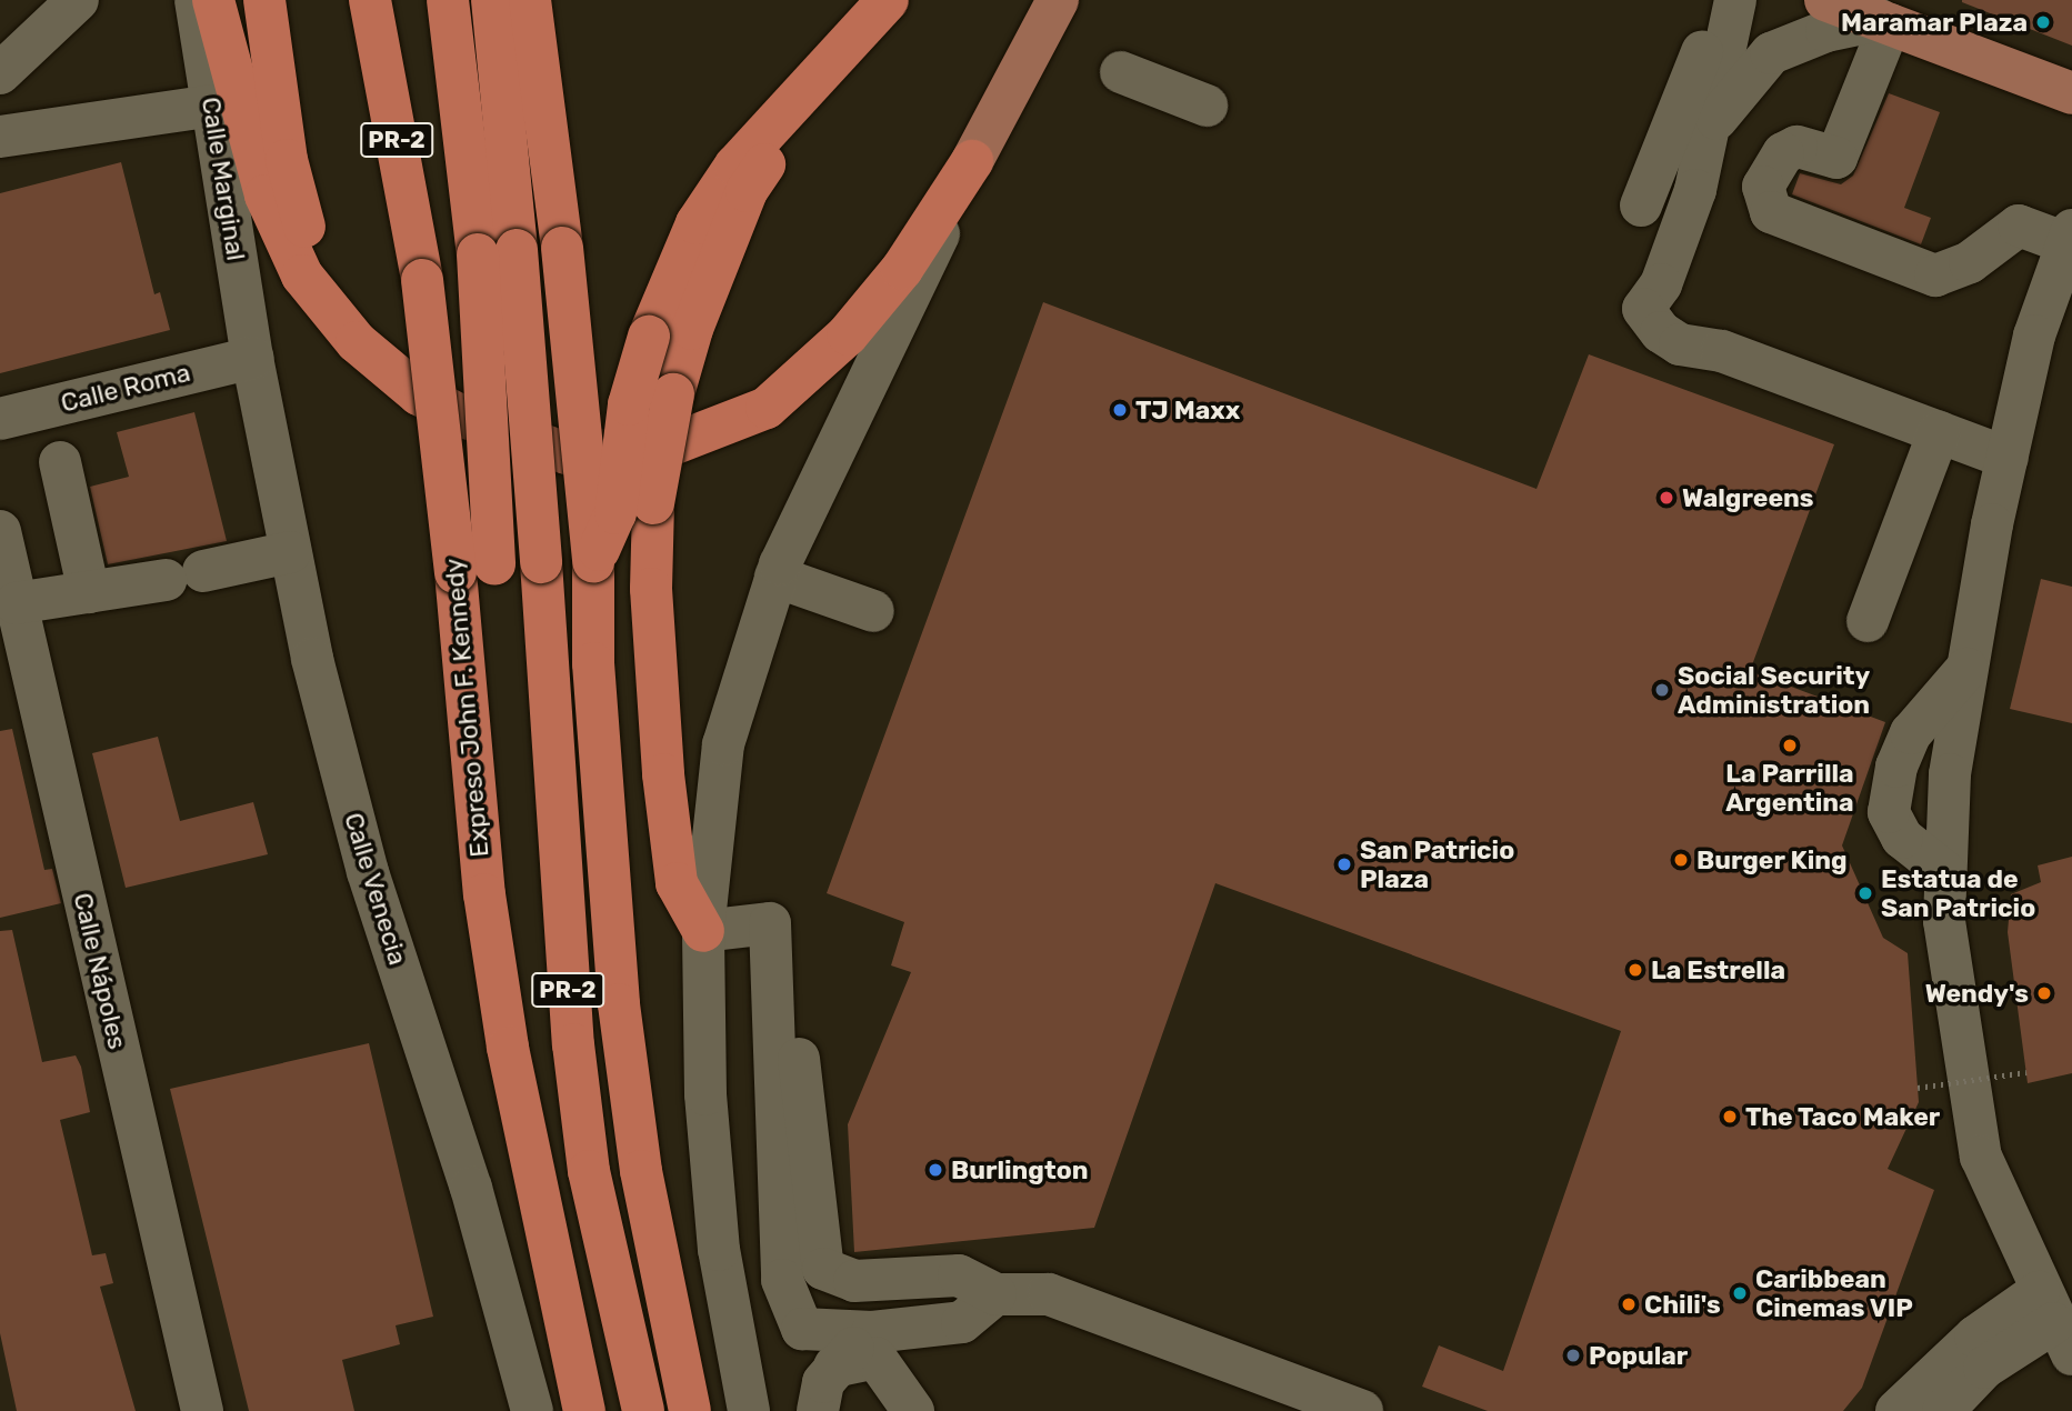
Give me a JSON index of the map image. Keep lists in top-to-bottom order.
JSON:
{
  "streets": {
    "highway": ["PR-2", "Expreso John F. Kennedy"],
    "street": [
      "Calle Marginal",
      "Calle Roma",
      "Calle Venecia",
      "Calle Nápoles"
    ]
  },
  "crossings": [
    ["Calle Marginal", "Calle Roma"],
    ["Calle Marginal", "Calle Venecia"],
    ["Calle Roma", "Calle Venecia"]
  ],
  "places": [
    "Maramar Plaza",
    "TJ Maxx",
    "Walgreens",
    "Social Security Administration",
    "La Parrilla Argentina",
    "Burger King",
    "San Patricio Plaza",
    "Estatua de San Patricio",
    "La Estrella",
    "Wendy's",
    "The Taco Maker",
    "Burlington",
    "Caribbean Cinemas VIP",
    "Chili's",
    "Popular"
  ]
}
